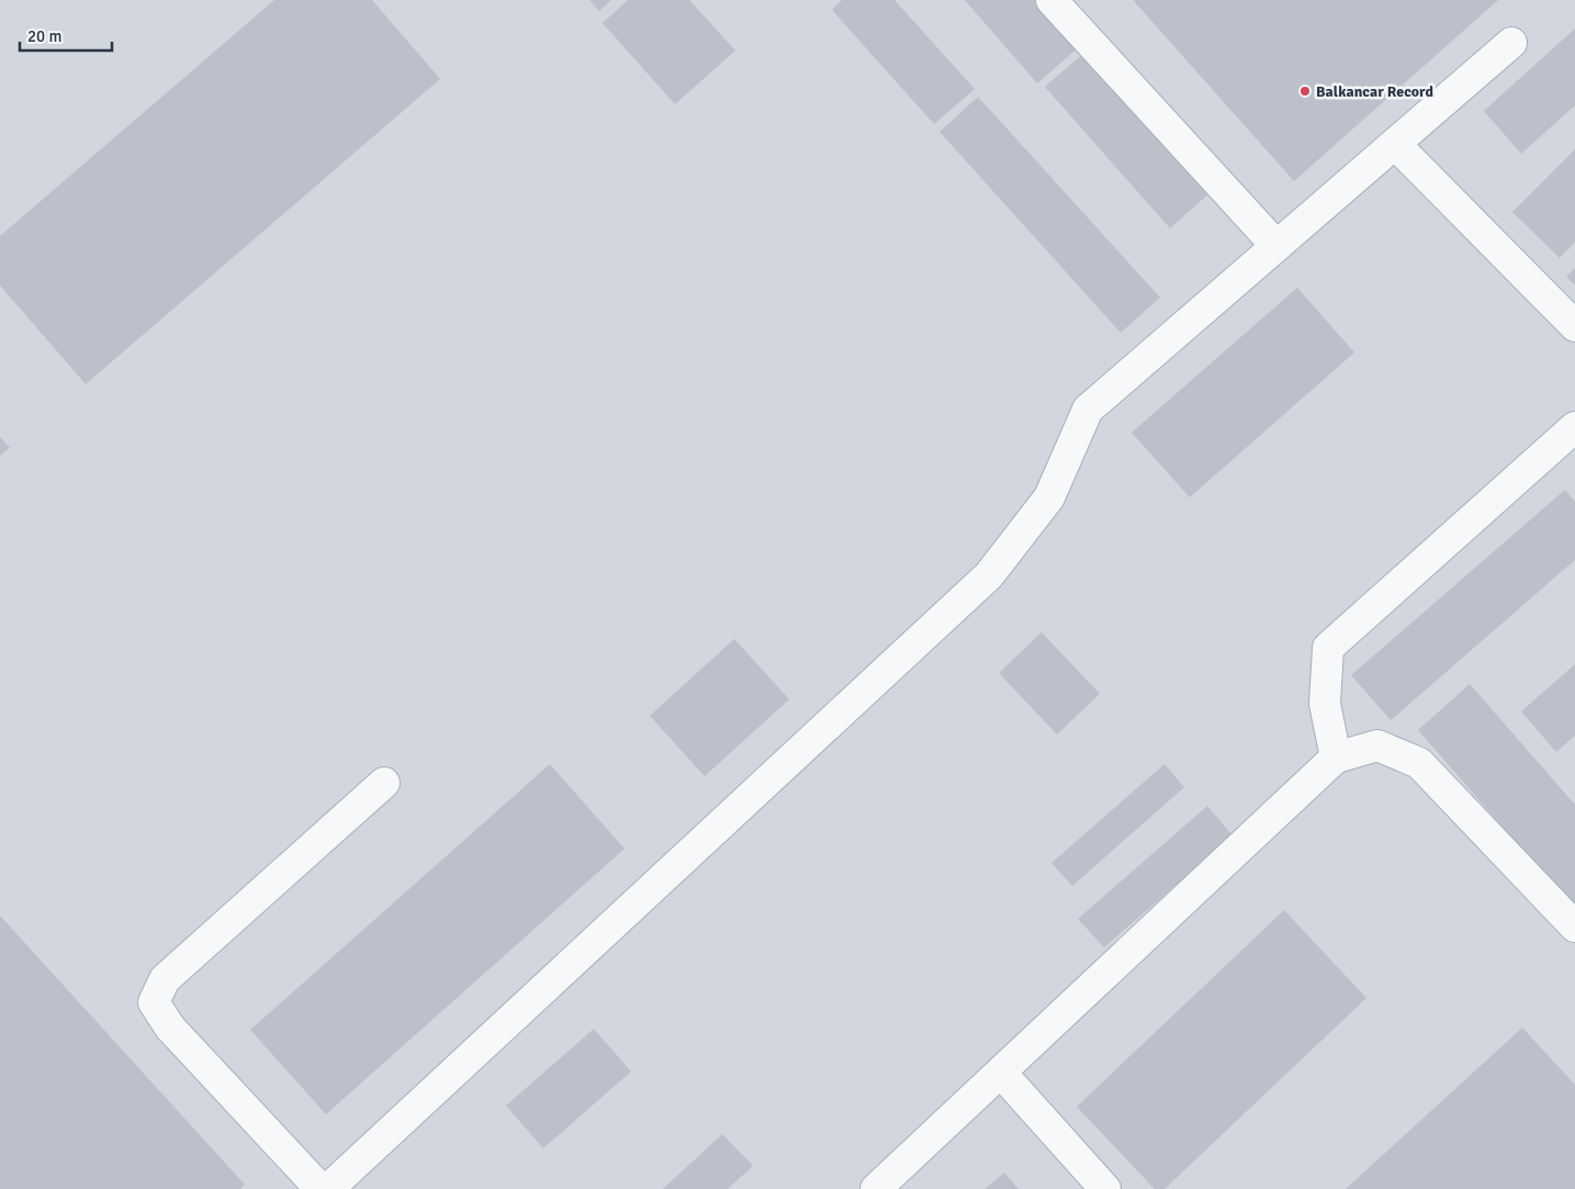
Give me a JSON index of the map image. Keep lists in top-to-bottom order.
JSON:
{
  "places": ["Balkancar Record"],
  "scale_bar": "20 m"
}
